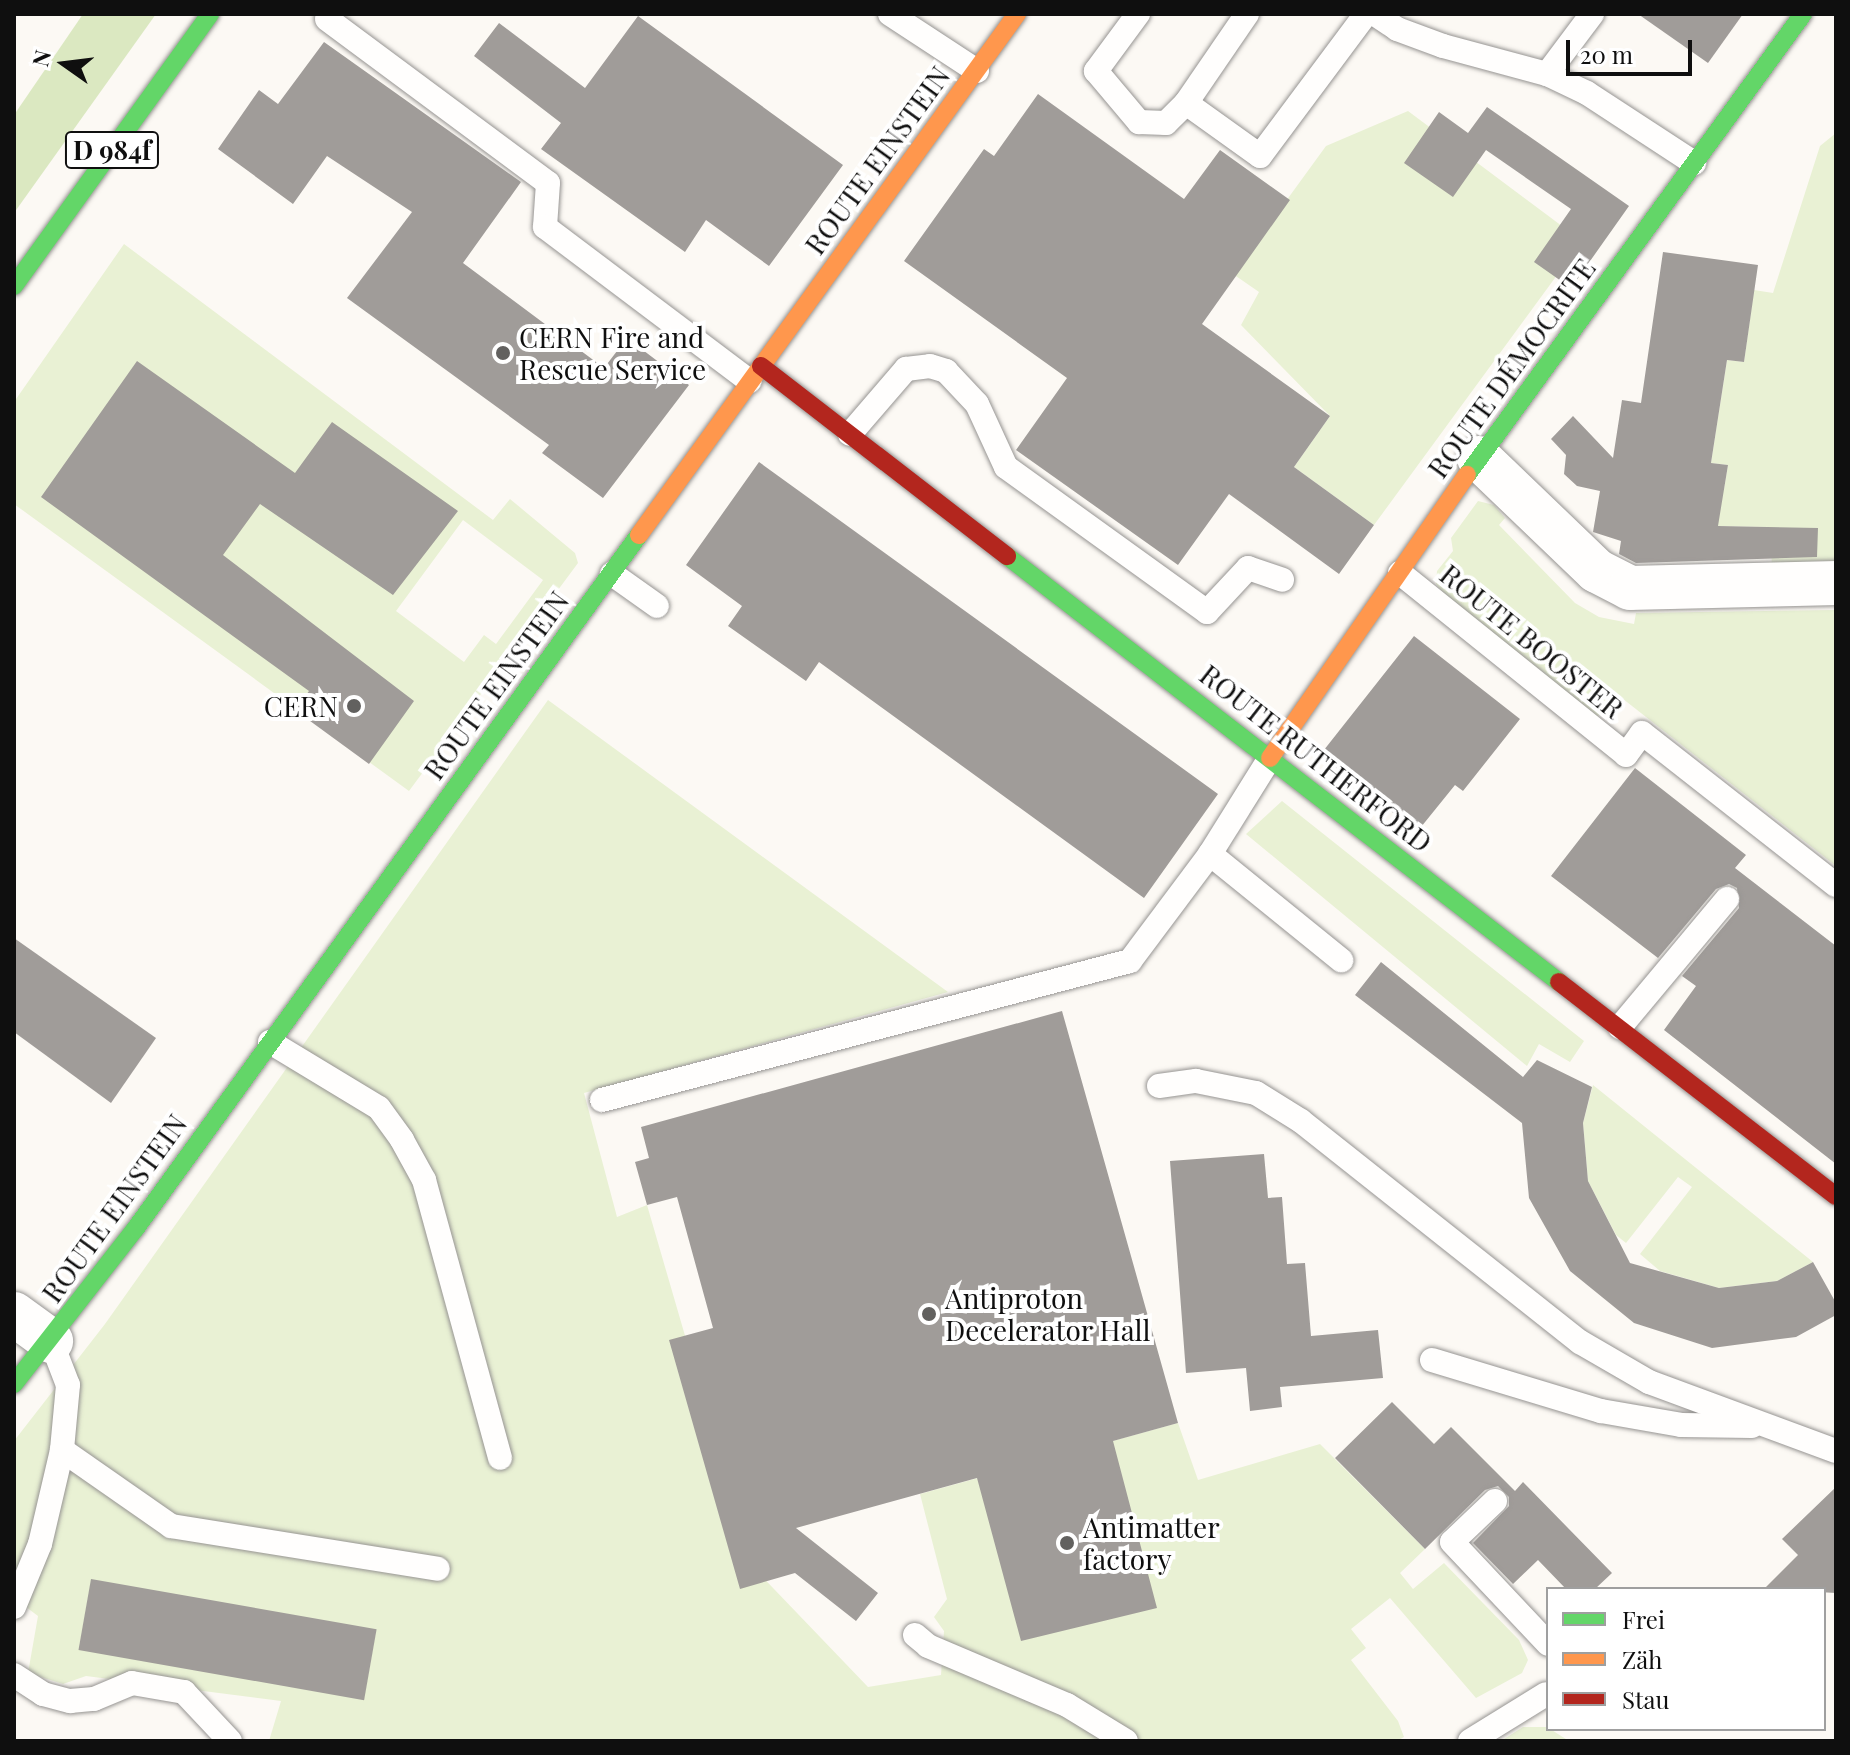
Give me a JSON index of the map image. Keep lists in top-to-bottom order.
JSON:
{
  "streets": {
    "street": [
      "D 984f",
      "ROUTE EINSTEIN",
      "ROUTE DÉMOCRITE",
      "ROUTE RUTHERFORD"
    ],
    "lane": ["ROUTE BOOSTER"]
  },
  "crossings": [
    ["ROUTE EINSTEIN", "ROUTE RUTHERFORD"],
    ["ROUTE DÉMOCRITE", "ROUTE BOOSTER"],
    ["ROUTE DÉMOCRITE", "ROUTE RUTHERFORD"]
  ],
  "places": [
    "CERN Fire and Rescue Service",
    "CERN",
    "Antiproton Decelerator Hall",
    "Antimatter factory"
  ],
  "legend": ["Frei", "Zäh", "Stau"],
  "scale_bar": "20 m",
  "north": "left"
}
